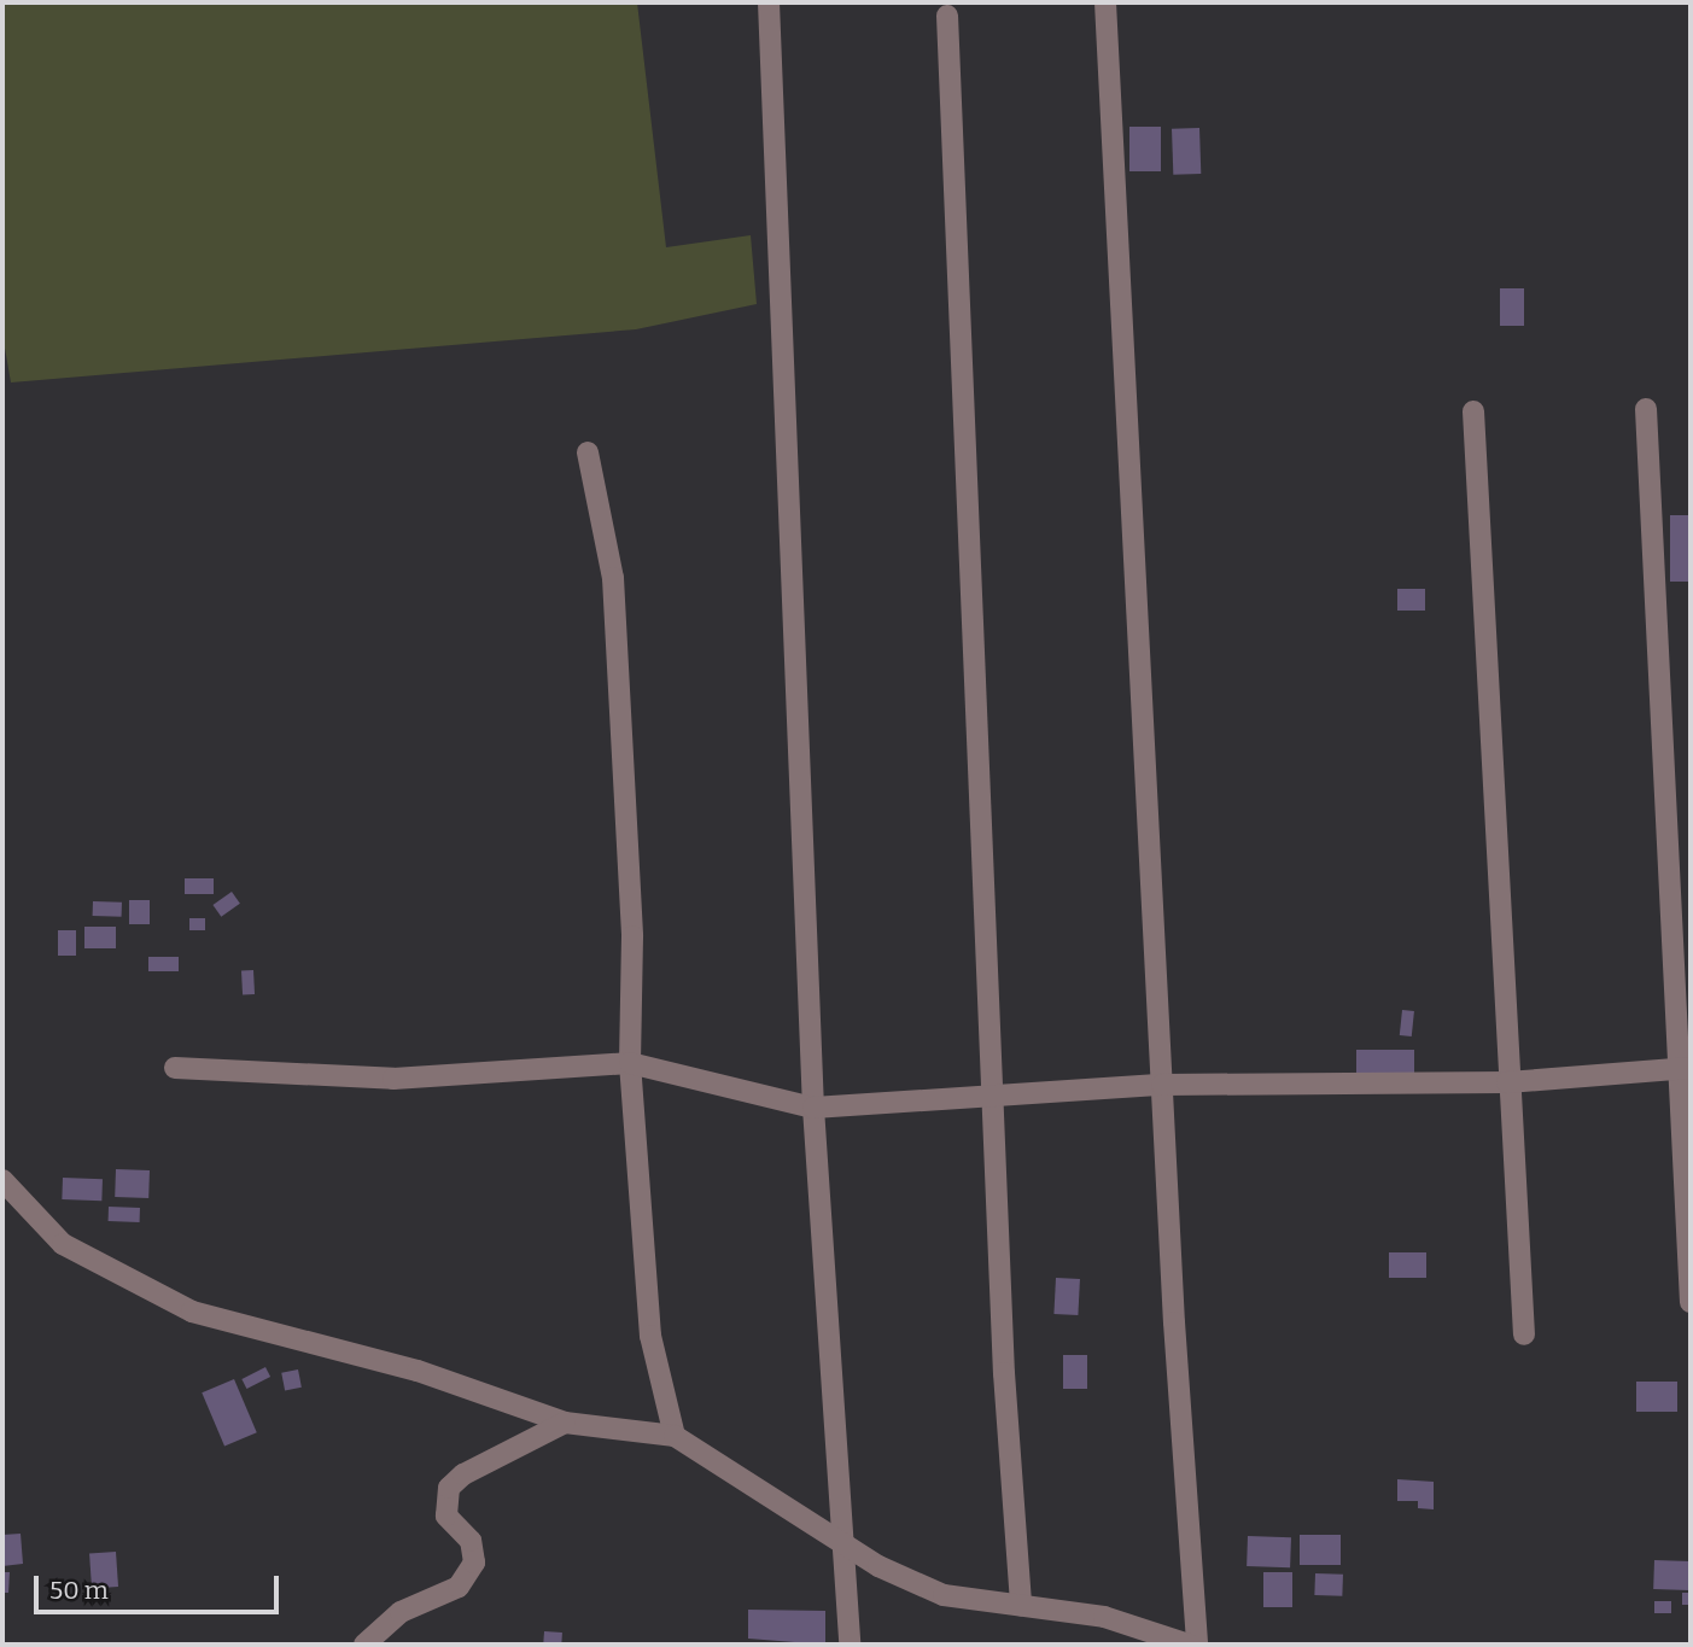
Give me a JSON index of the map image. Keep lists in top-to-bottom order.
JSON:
{
  "scale_bar": "50 m"
}
